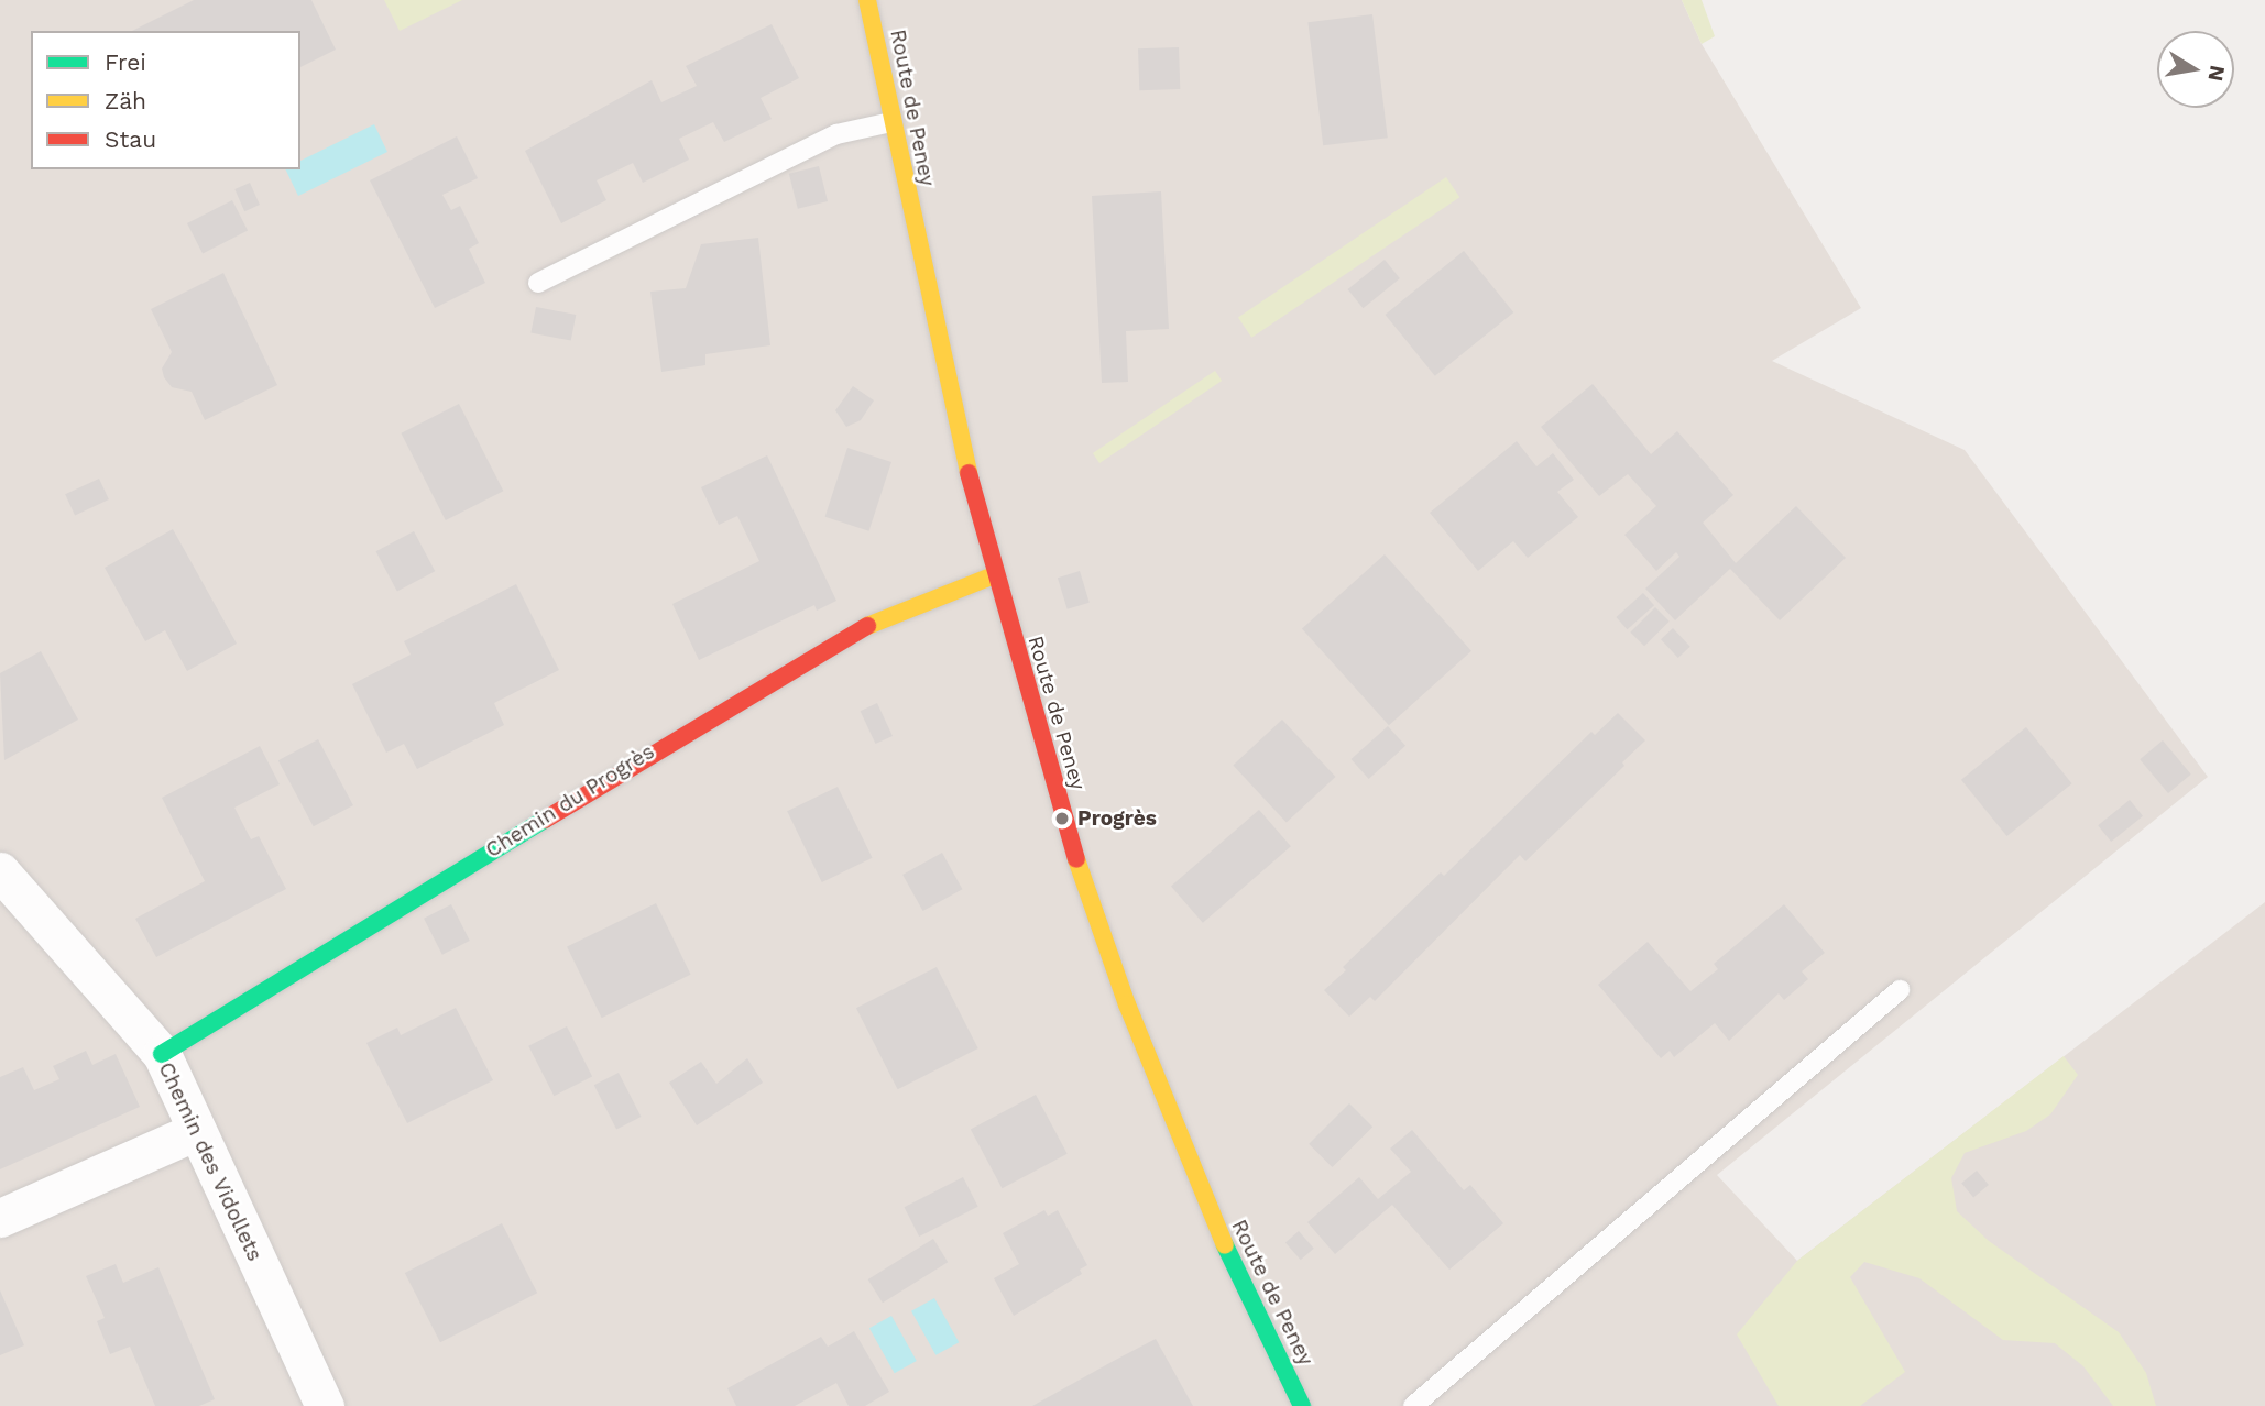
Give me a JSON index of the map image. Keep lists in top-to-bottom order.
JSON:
{
  "streets": {
    "main road": ["Route de Peney", "Chemin du Progrès"],
    "street": ["Chemin des Vidollets"]
  },
  "crossings": [
    ["Route de Peney", "Chemin du Progrès"],
    ["Chemin du Progrès", "Chemin des Vidollets"]
  ],
  "places": ["Progrès"],
  "legend": ["Frei", "Zäh", "Stau"],
  "north": "right"
}
